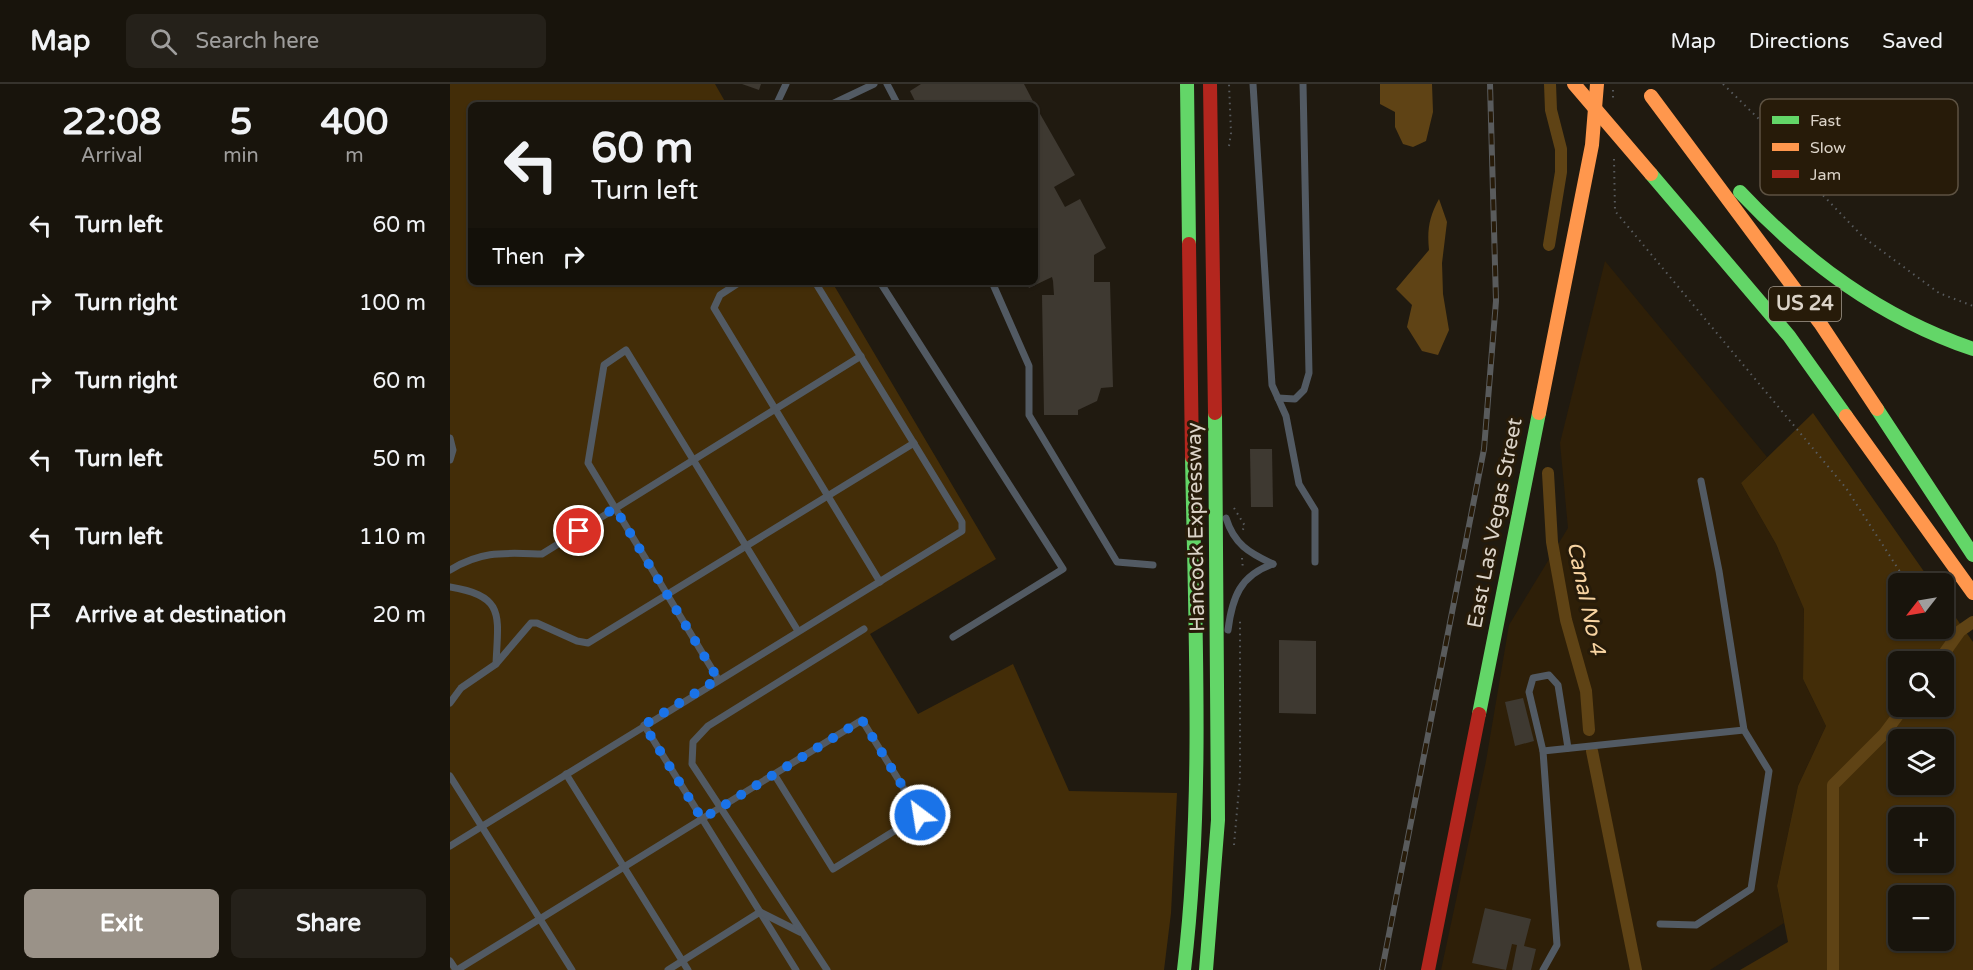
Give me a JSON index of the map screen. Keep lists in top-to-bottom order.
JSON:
{
  "streets": {
    "main road": ["US 24", "East Las Vegas Street", "Hancock Expressway"]
  },
  "water": ["Canal No 4"],
  "legend": ["Fast", "Slow", "Jam"],
  "north": "bottom left",
  "page": {
    "header": "Map",
    "search": "Search here",
    "nav": ["Map", "Directions", "Saved"],
    "eta": [
      "22:08",
      "Arrival",
      "5",
      "min",
      "400",
      "m"
    ],
    "turn": ["60 m", "Turn left"],
    "list": [
      {
        "name": "Turn left",
        "value": "60 m"
      },
      {
        "name": "Turn right",
        "value": "100 m"
      },
      {
        "name": "Turn right",
        "value": "60 m"
      },
      {
        "name": "Turn left",
        "value": "50 m"
      },
      {
        "name": "Turn left",
        "value": "110 m"
      },
      {
        "name": "Arrive at destination",
        "value": "20 m"
      }
    ],
    "then": "Then",
    "map_buttons": ["+", "−"],
    "buttons": ["Exit", "Share"]
  }
}
